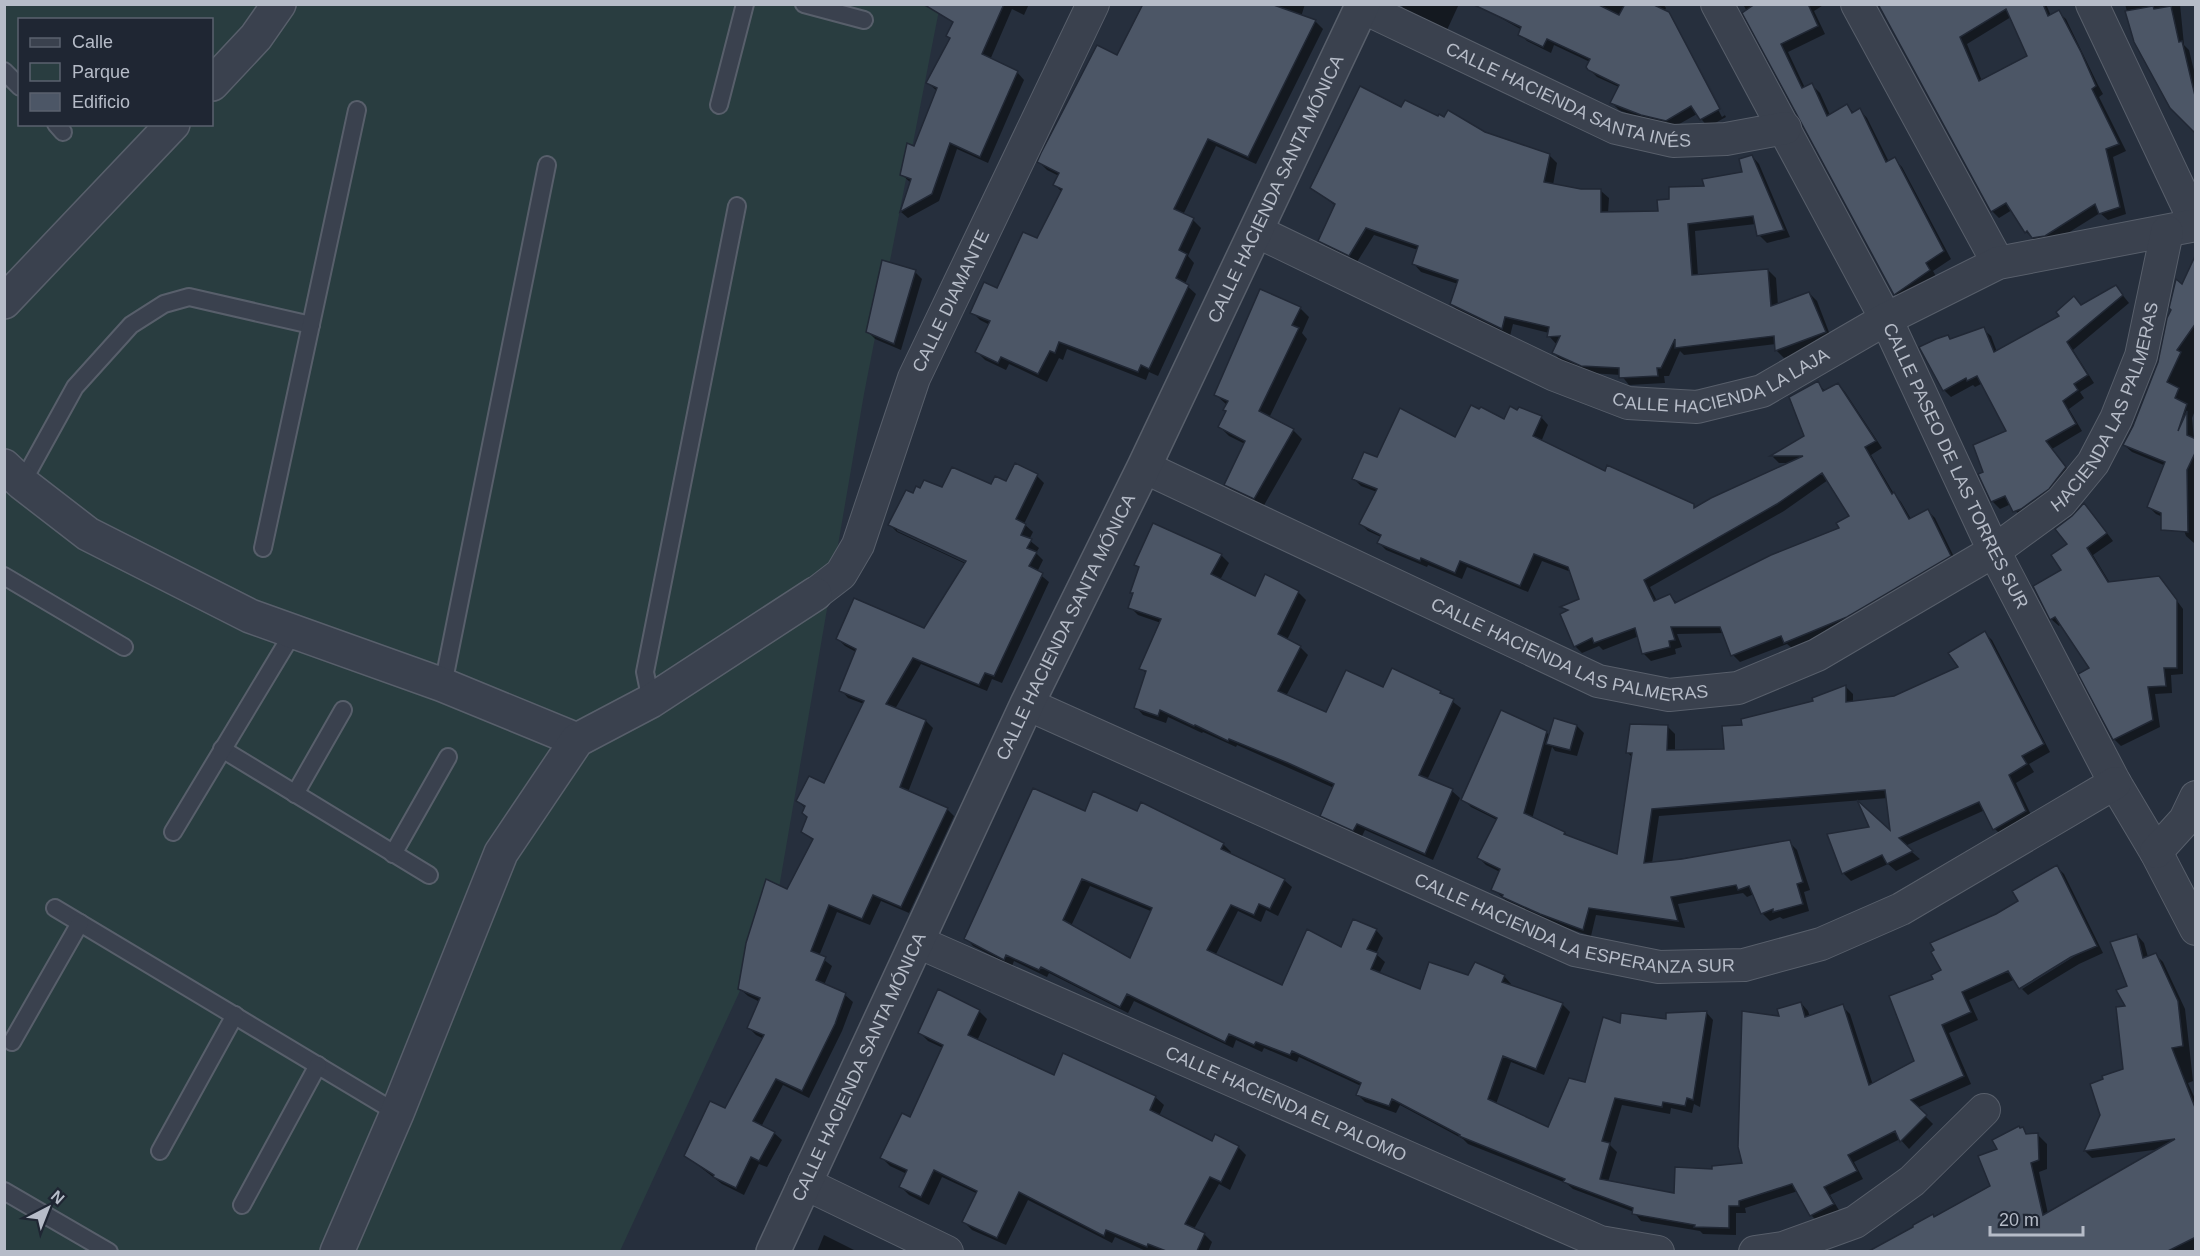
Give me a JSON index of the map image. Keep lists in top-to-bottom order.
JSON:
{
  "streets": {
    "street": [
      "CALLE HACIENDA SANTA INÉS",
      "CALLE HACIENDA SANTA MÓNICA",
      "CALLE DIAMANTE",
      "CALLE HACIENDA LA LAJA",
      "HACIENDA LAS PALMERAS",
      "CALLE PASEO DE LAS TORRES SUR",
      "CALLE HACIENDA LAS PALMERAS",
      "CALLE HACIENDA LA ESPERANZA SUR",
      "CALLE HACIENDA EL PALOMO"
    ]
  },
  "crossings": [
    ["CALLE HACIENDA SANTA INÉS", "CALLE HACIENDA SANTA MÓNICA"],
    ["CALLE HACIENDA SANTA INÉS", "CALLE PASEO DE LAS TORRES SUR"],
    ["CALLE HACIENDA SANTA MÓNICA", "CALLE HACIENDA LA LAJA"],
    ["CALLE HACIENDA SANTA MÓNICA", "CALLE HACIENDA LAS PALMERAS"],
    ["CALLE HACIENDA SANTA MÓNICA", "CALLE HACIENDA LA ESPERANZA SUR"],
    ["CALLE HACIENDA SANTA MÓNICA", "CALLE HACIENDA EL PALOMO"],
    ["CALLE HACIENDA LA LAJA", "HACIENDA LAS PALMERAS"],
    ["CALLE HACIENDA LA LAJA", "CALLE PASEO DE LAS TORRES SUR"],
    ["HACIENDA LAS PALMERAS", "CALLE PASEO DE LAS TORRES SUR"],
    ["HACIENDA LAS PALMERAS", "CALLE HACIENDA LAS PALMERAS"],
    ["CALLE PASEO DE LAS TORRES SUR", "CALLE HACIENDA LAS PALMERAS"],
    ["CALLE PASEO DE LAS TORRES SUR", "CALLE HACIENDA LA ESPERANZA SUR"]
  ],
  "legend": ["Calle", "Parque", "Edificio"],
  "scale_bar": "20 m",
  "north": "top right"
}
